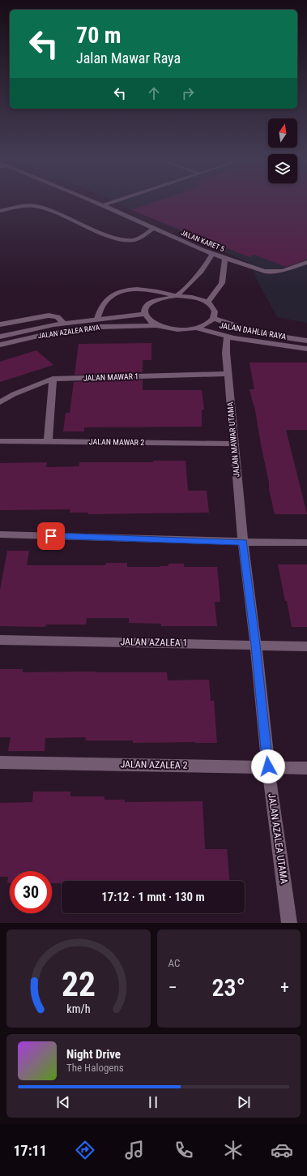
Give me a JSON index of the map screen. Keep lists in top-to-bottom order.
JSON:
{
  "streets": {
    "street": [
      "JALAN KARET 5",
      "JALAN DAHLIA RAYA",
      "JALAN AZALEA RAYA",
      "JALAN MAWAR 1",
      "JALAN MAWAR UTAMA",
      "JALAN MAWAR 2",
      "JALAN AZALEA 1",
      "JALAN AZALEA 2",
      "JALAN AZALEA UTAMA"
    ]
  },
  "crossings": [
    ["JALAN DAHLIA RAYA", "JALAN MAWAR UTAMA"],
    ["JALAN MAWAR 1", "JALAN MAWAR UTAMA"],
    ["JALAN MAWAR UTAMA", "JALAN MAWAR 2"],
    ["JALAN MAWAR UTAMA", "JALAN AZALEA UTAMA"],
    ["JALAN AZALEA 1", "JALAN AZALEA UTAMA"],
    ["JALAN AZALEA 2", "JALAN AZALEA UTAMA"]
  ],
  "north": "top",
  "page": {
    "turn": ["70 m", "Jalan Mawar Raya"],
    "limit": "30",
    "trip": "17:12 · 1 mnt · 130 m",
    "tile": "AC",
    "heat": ["−", "23°", "+"],
    "song": ["Night Drive", "The Halogens"],
    "tabs": "17:11",
    "gauge": ["22", "km/h"]
  }
}
